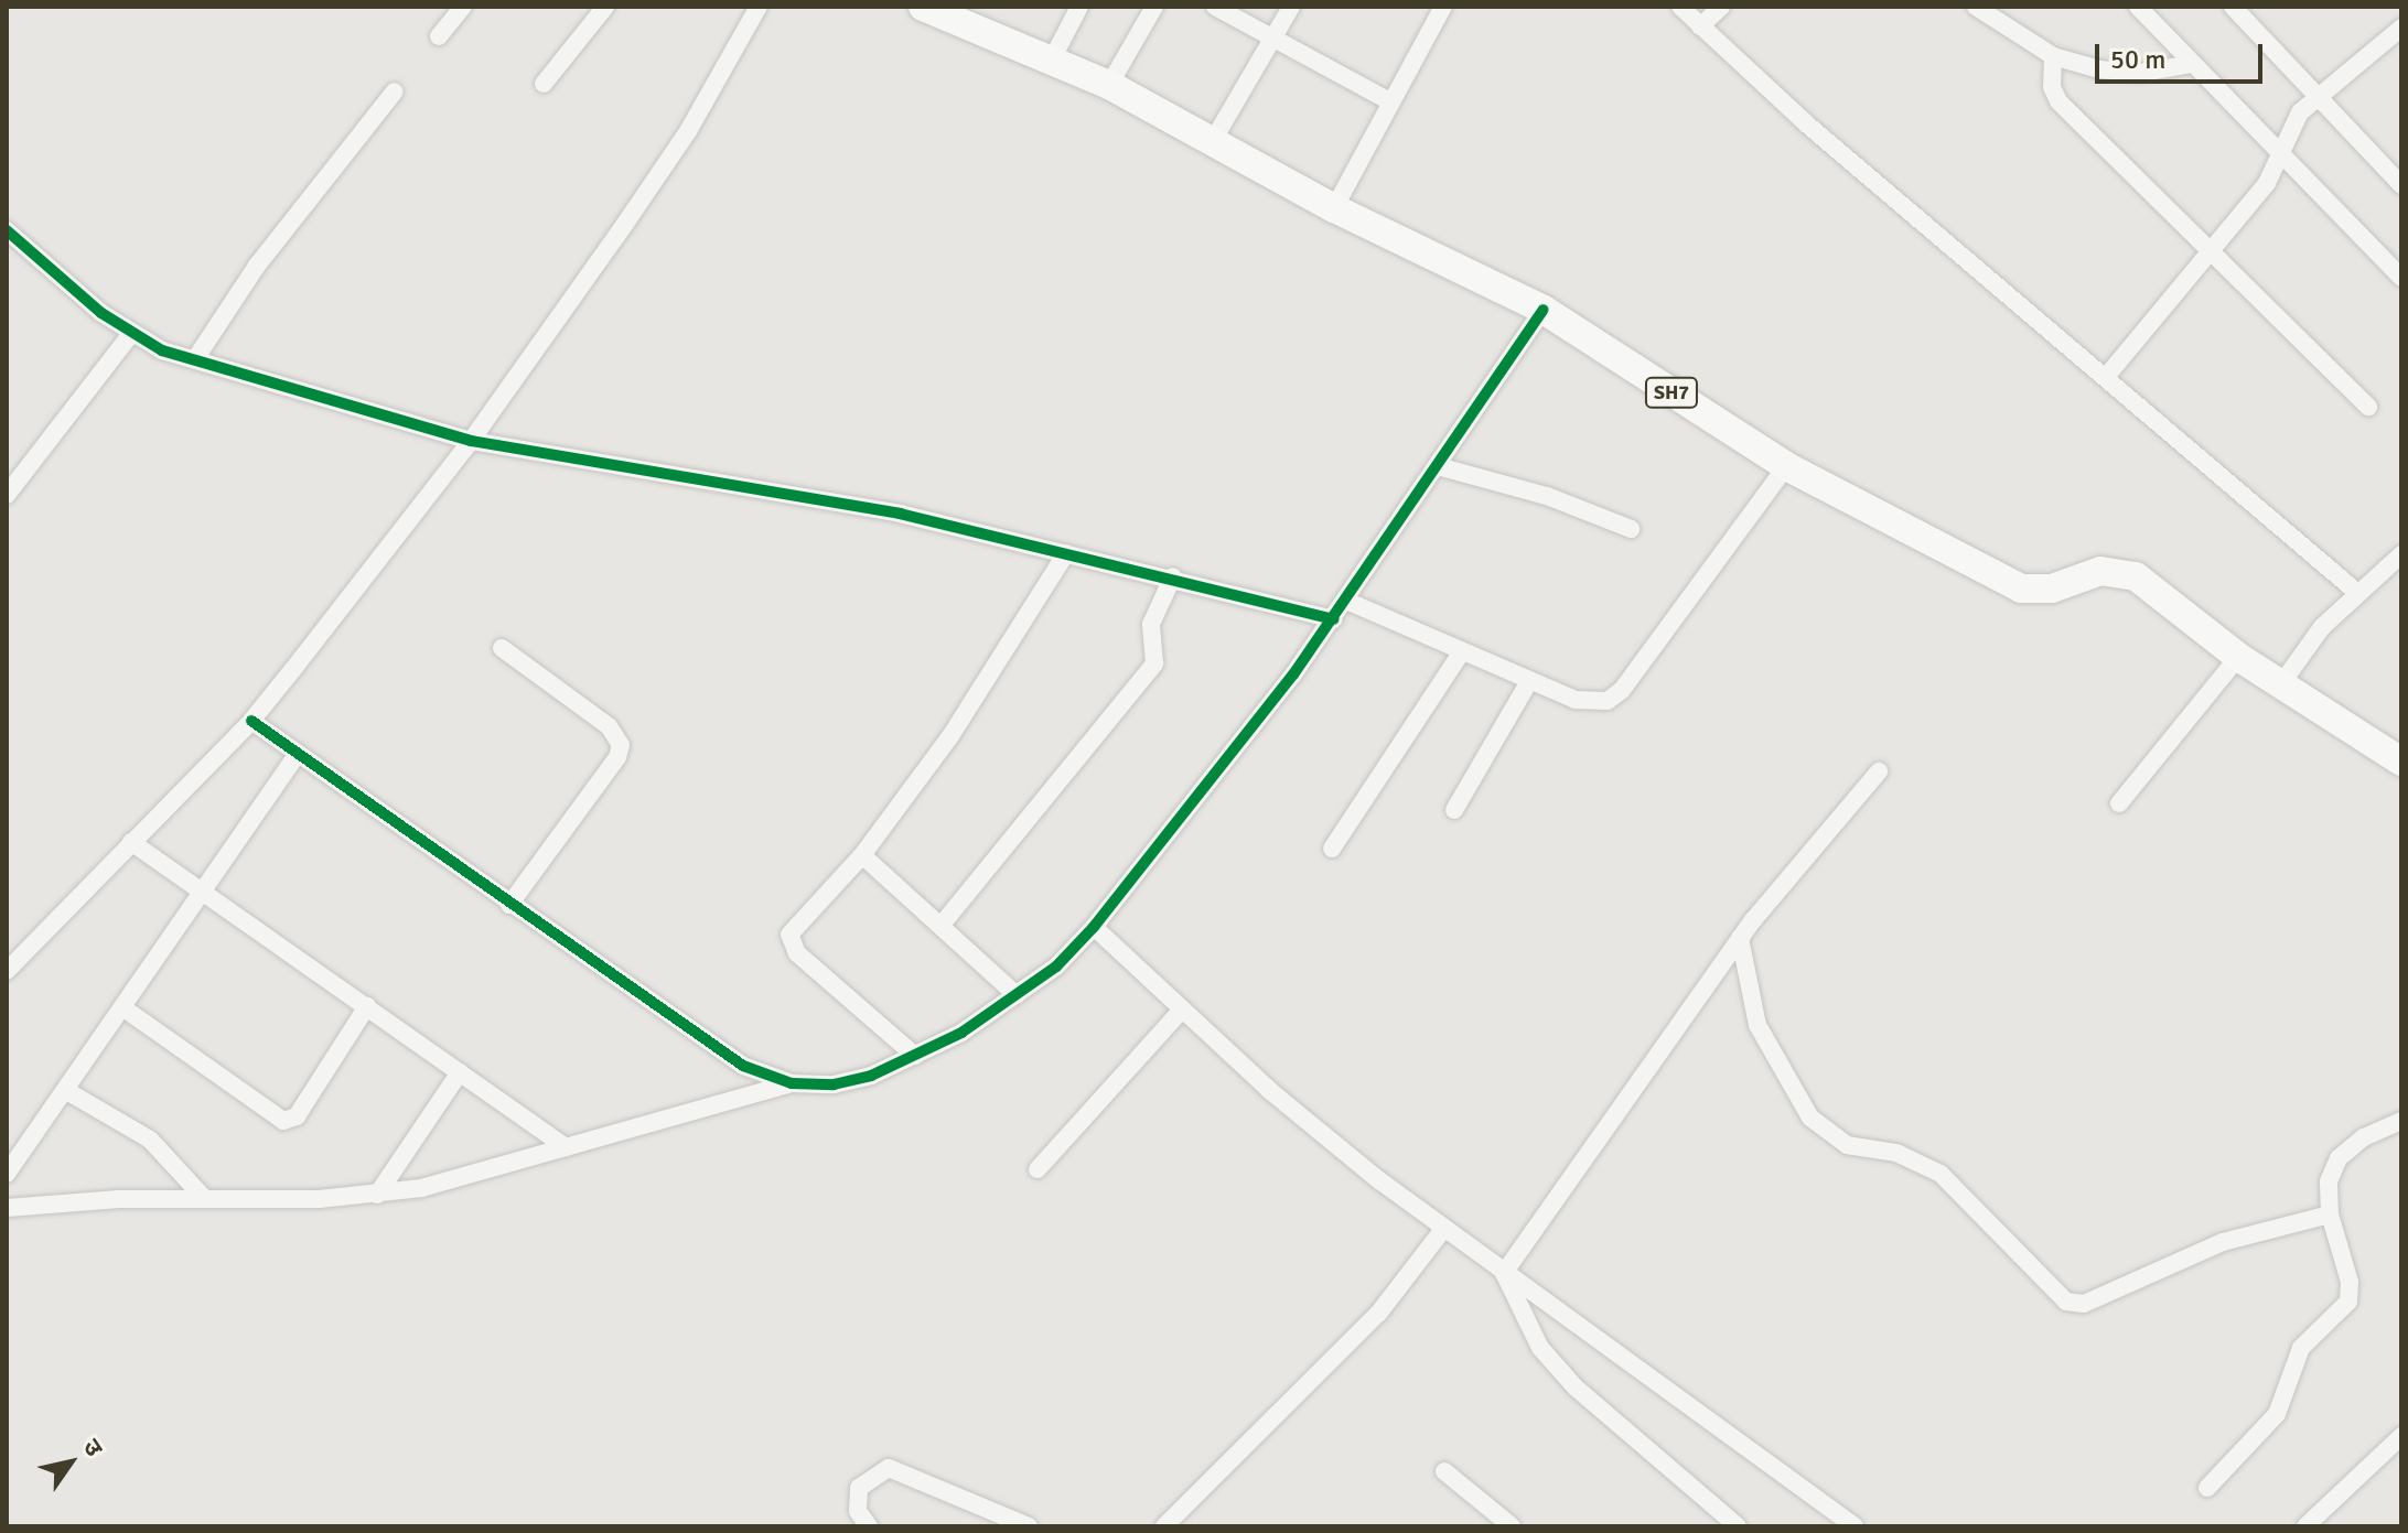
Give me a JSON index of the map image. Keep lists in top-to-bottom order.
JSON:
{
  "streets": {
    "main road": ["SH7"]
  },
  "scale_bar": "50 m",
  "north": "top right"
}
